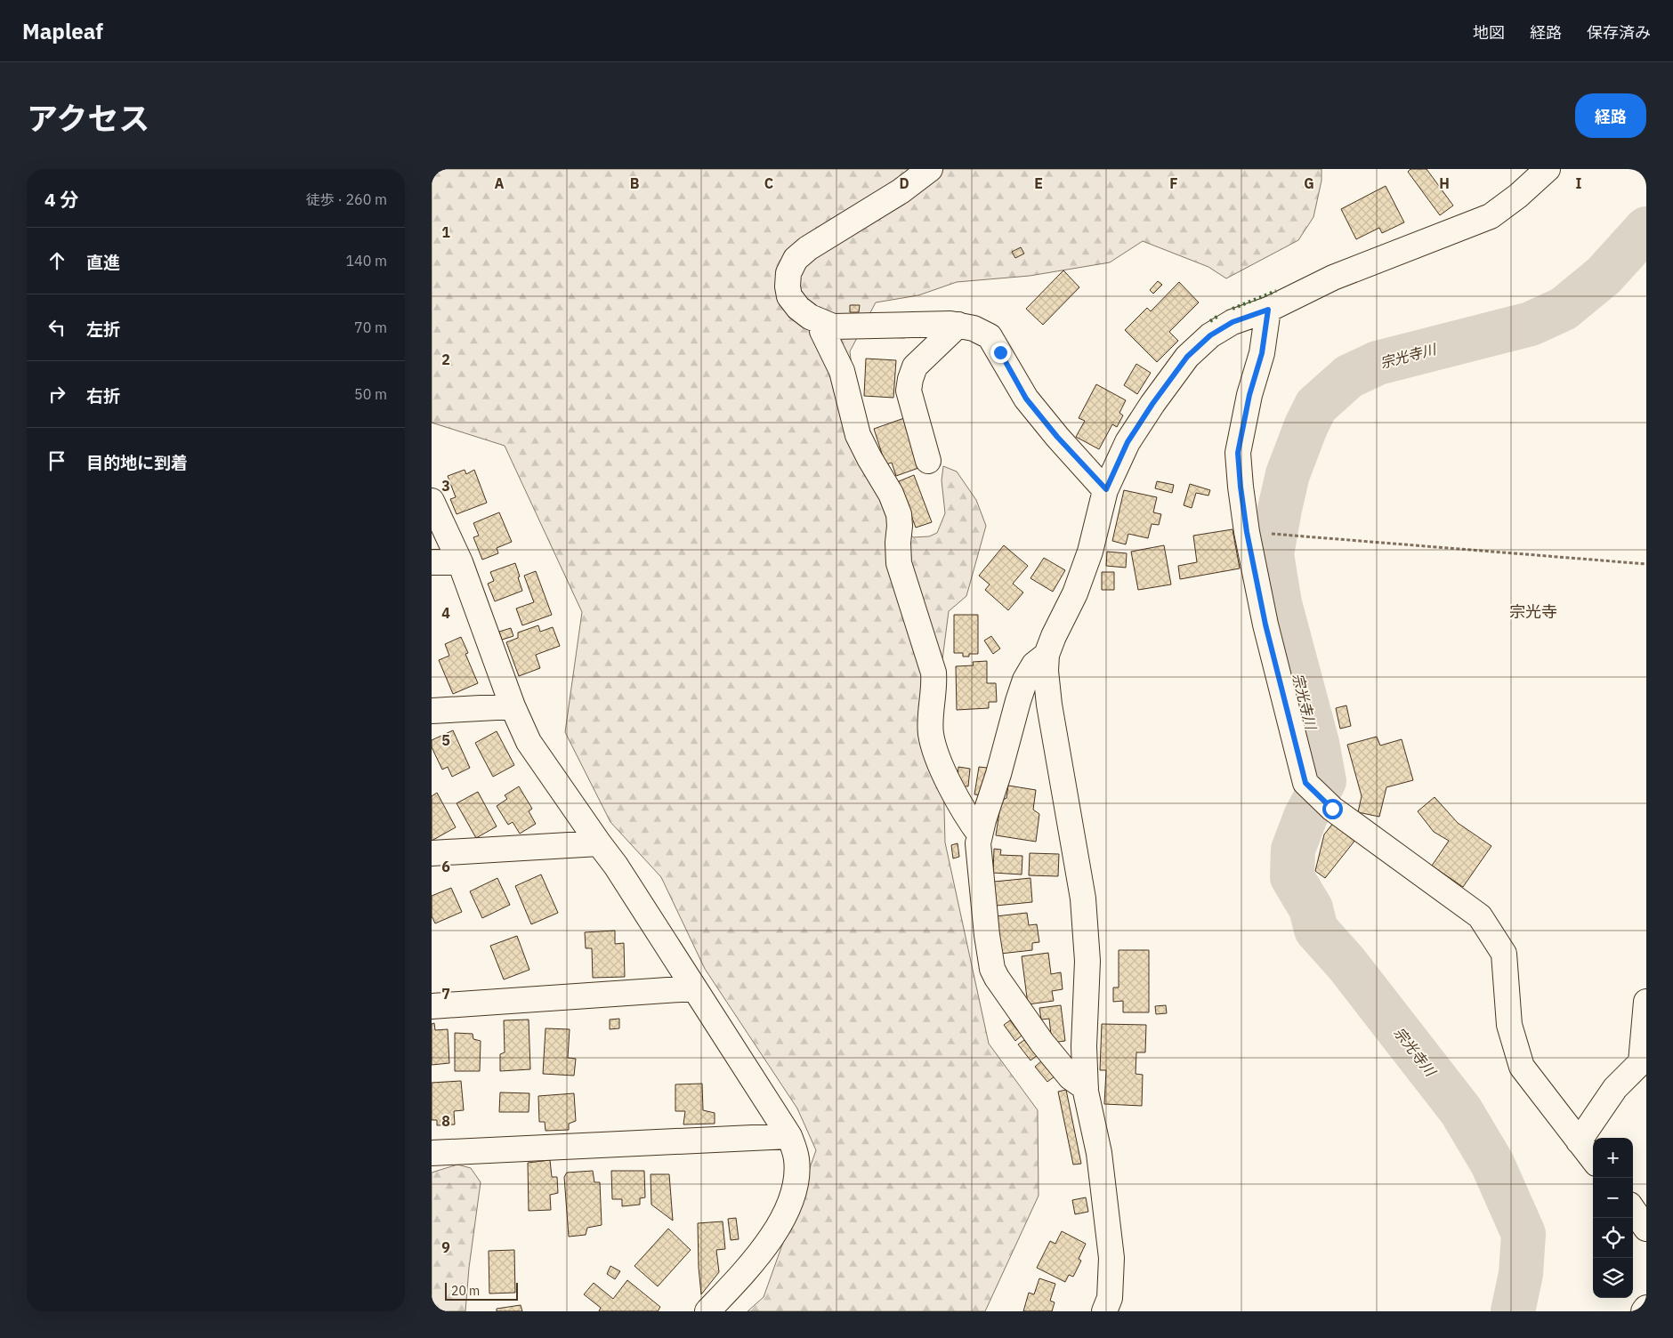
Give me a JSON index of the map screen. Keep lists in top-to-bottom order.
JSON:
{
  "districts": ["宗光寺"],
  "water": ["宗光寺川"],
  "scale_bar": "20 m",
  "page": {
    "header": "Mapleaf",
    "nav": ["地図", "経路", "保存済み"],
    "title": "アクセス",
    "buttons": "経路",
    "heading": ["4 分", "徒歩 · 260 m"],
    "list": [
      ["直進", "140 m"],
      ["左折", "70 m"],
      ["右折", "50 m"],
      "目的地に到着"
    ],
    "map_buttons": ["+", "−"],
    "scale": "20 m"
  },
  "grid": {
    "columns": [
      "A",
      "B",
      "C",
      "D",
      "E",
      "F",
      "G",
      "H",
      "I"
    ],
    "rows": [
      "1",
      "2",
      "3",
      "4",
      "5",
      "6",
      "7",
      "8",
      "9"
    ]
  }
}
